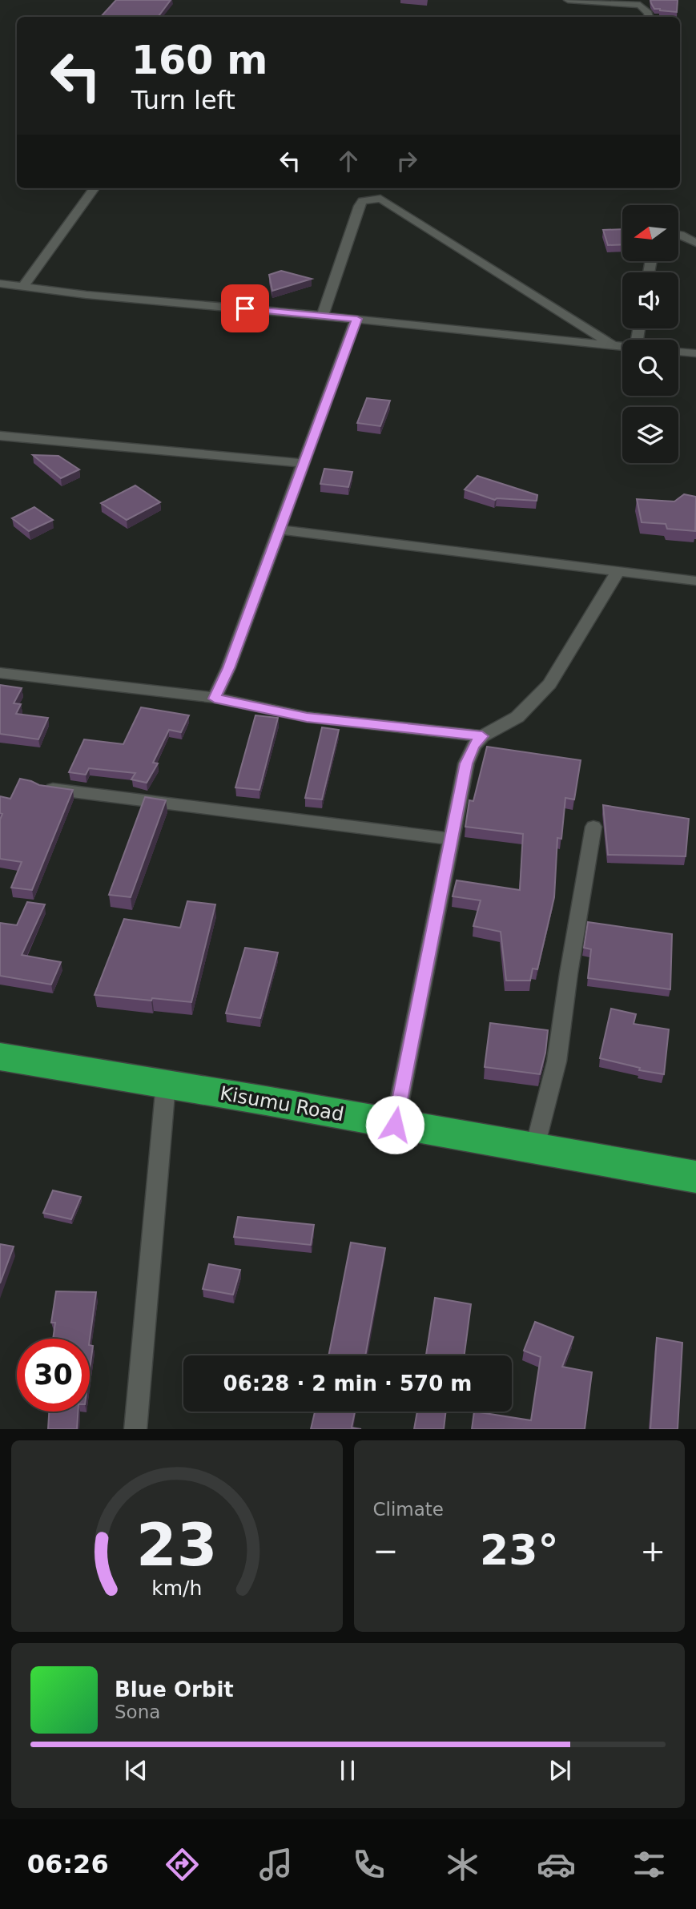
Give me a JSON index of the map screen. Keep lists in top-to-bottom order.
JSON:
{
  "streets": {
    "highway": ["Kisumu Road"]
  },
  "north": "left",
  "page": {
    "turn": ["160 m", "Turn left"],
    "limit": "30",
    "trip": "06:28 · 2 min · 570 m",
    "tile": "Climate",
    "heat": ["−", "23°", "+"],
    "song": ["Blue Orbit", "Sona"],
    "tabs": "06:26",
    "gauge": ["23", "km/h"]
  }
}
